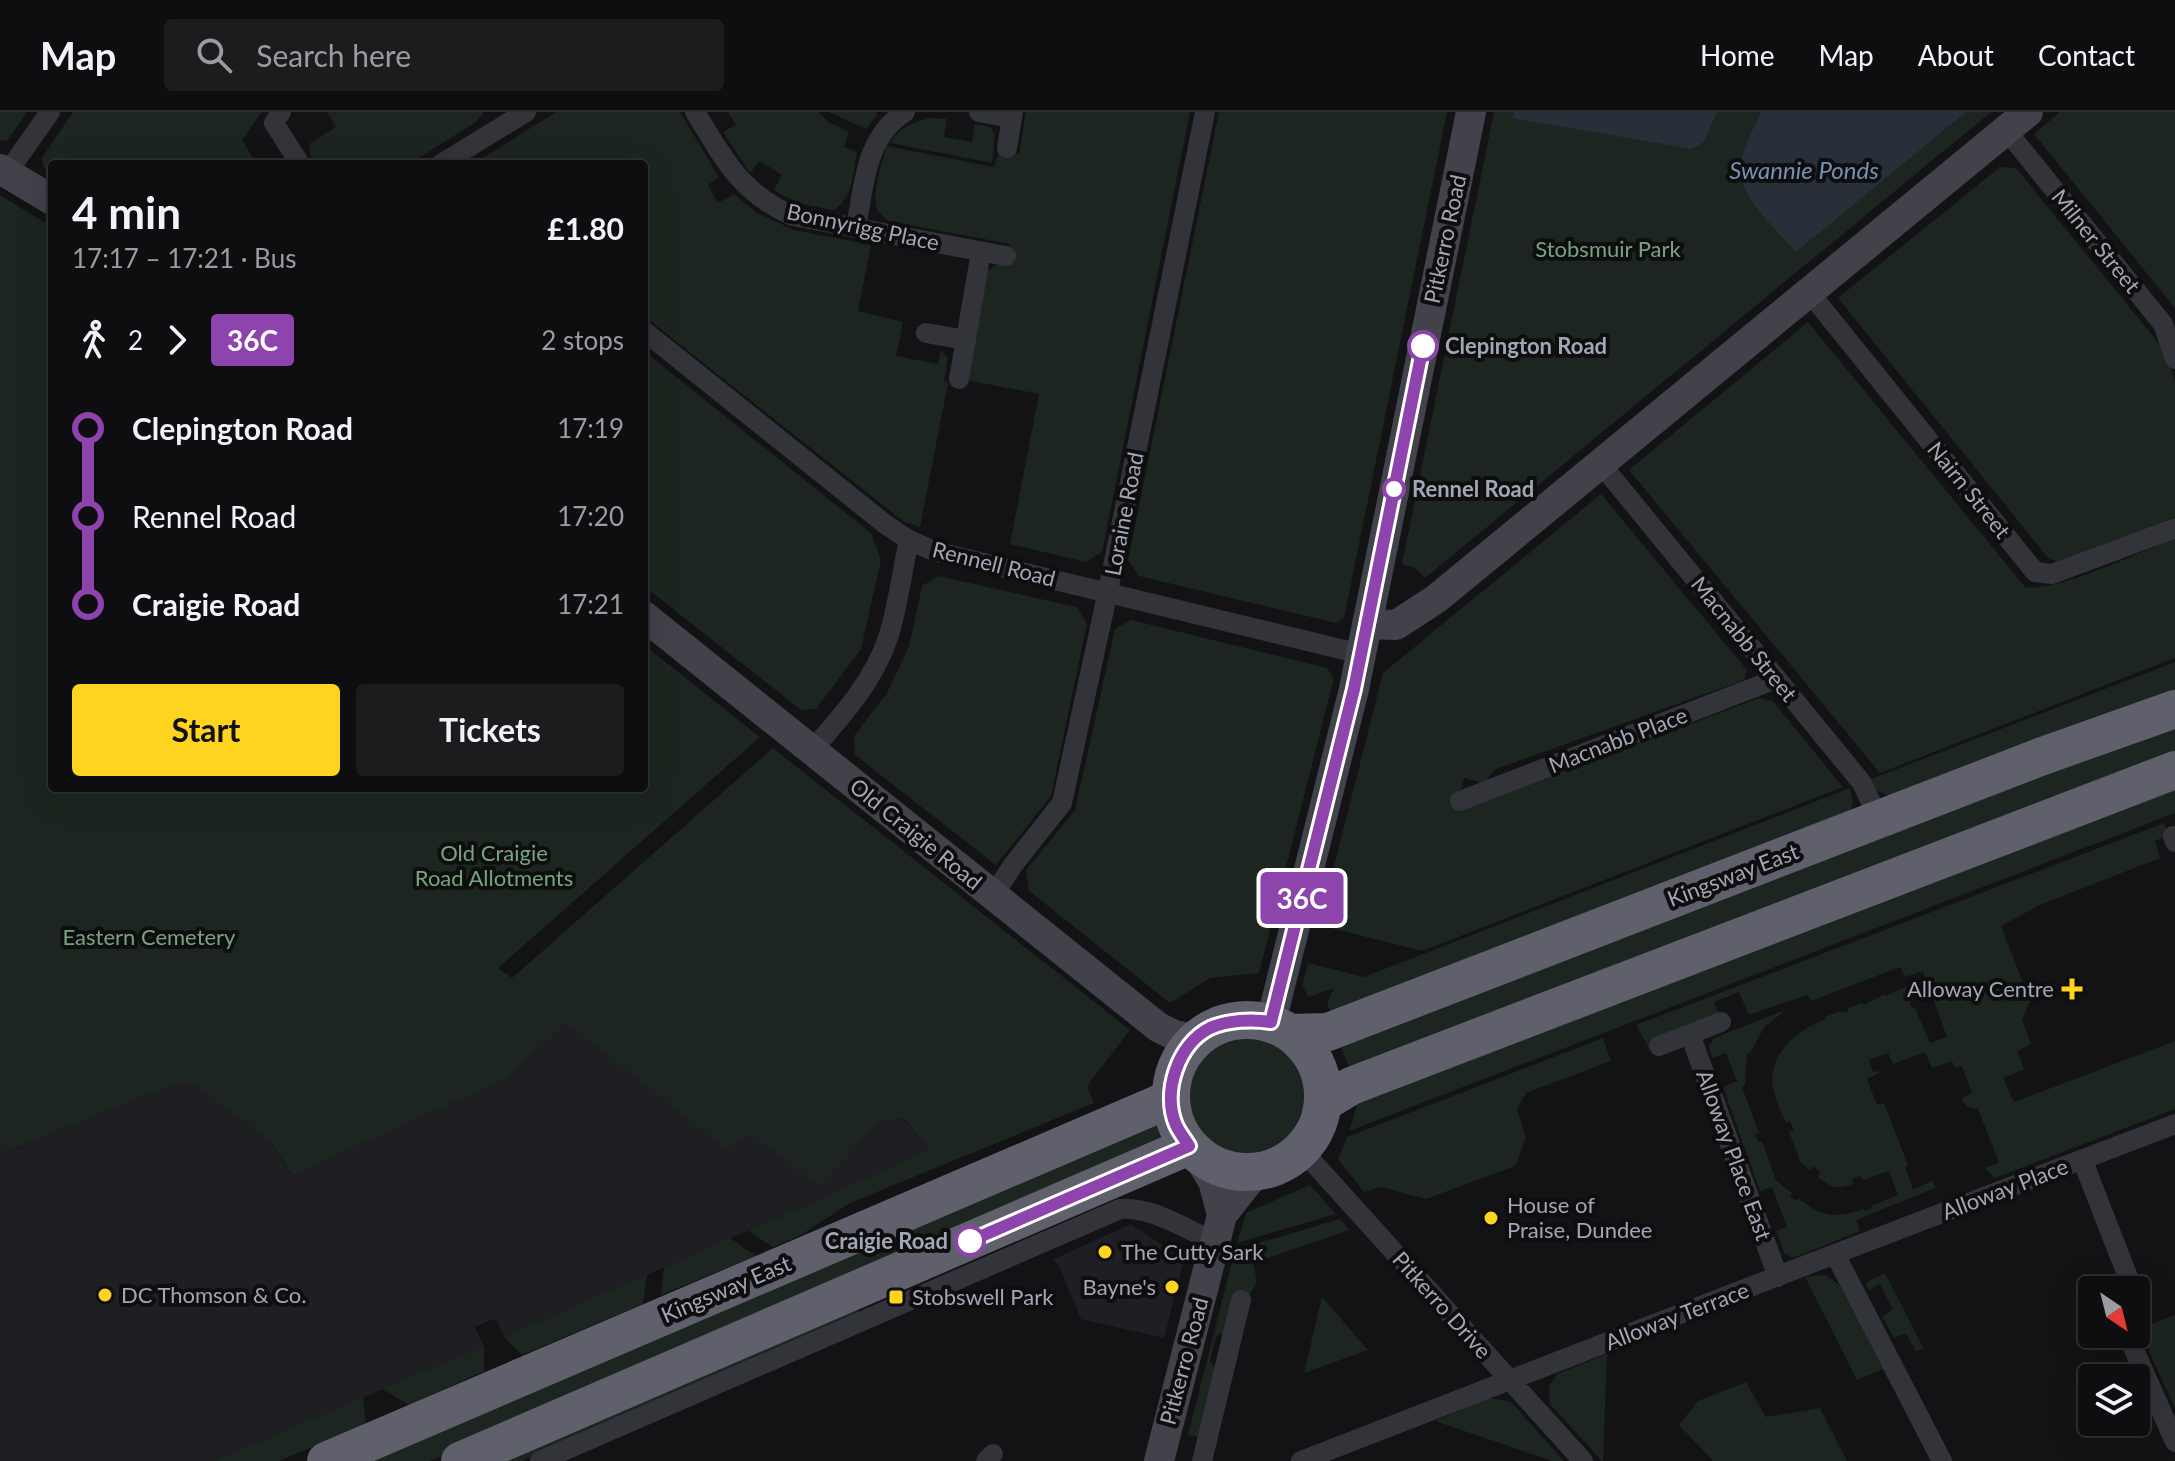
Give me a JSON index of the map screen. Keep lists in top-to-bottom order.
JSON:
{
  "streets": {
    "highway": ["Kingsway East"],
    "street": [
      "Bonnyrigg Place",
      "Pitkerro Road",
      "Milner Street",
      "Nairn Street",
      "Loraine Road",
      "Rennell Road",
      "Macnabb Street",
      "Macnabb Place",
      "Old Craigie Road",
      "Alloway Place East",
      "Alloway Place",
      "Pitkerro Drive",
      "Alloway Terrace"
    ]
  },
  "crossings": [
    ["Pitkerro Road", "Rennell Road"],
    ["Pitkerro Road", "Old Craigie Road"],
    ["Pitkerro Road", "Kingsway East"],
    ["Pitkerro Road", "Pitkerro Drive"],
    ["Loraine Road", "Rennell Road"],
    ["Loraine Road", "Old Craigie Road"],
    ["Macnabb Street", "Macnabb Place"],
    ["Macnabb Street", "Kingsway East"],
    ["Old Craigie Road", "Kingsway East"],
    ["Old Craigie Road", "Pitkerro Drive"],
    ["Kingsway East", "Pitkerro Drive"],
    ["Alloway Place East", "Alloway Terrace"],
    ["Alloway Place", "Alloway Terrace"],
    ["Pitkerro Drive", "Alloway Terrace"]
  ],
  "water": ["Swannie Ponds"],
  "parks": ["Stobsmuir Park", "Old Craigie Road Allotments", "Eastern Cemetery"],
  "places": {
    "other": [
      "Clepington Road",
      "Rennel Road",
      "House of Praise, Dundee",
      "Craigie Road",
      "The Cutty Sark",
      "Bayne's",
      "DC Thomson & Co."
    ],
    "health": ["Alloway Centre"],
    "transit": ["Stobswell Park"]
  },
  "lines": ["bus line 36C"],
  "north": "bottom right",
  "page": {
    "header": "Map",
    "search": "Search here",
    "nav": [
      "Home",
      "Map",
      "About",
      "Contact"
    ],
    "on_map": "36C",
    "heading": ["4 min", "17:17 – 17:21 · Bus", "£1.80"],
    "legs": ["2", "36C", "2 stops"],
    "list": [
      {
        "name": "Clepington Road",
        "value": "17:19"
      },
      {
        "name": "Rennel Road",
        "value": "17:20"
      },
      {
        "name": "Craigie Road",
        "value": "17:21"
      }
    ],
    "buttons": ["Start", "Tickets"]
  }
}
